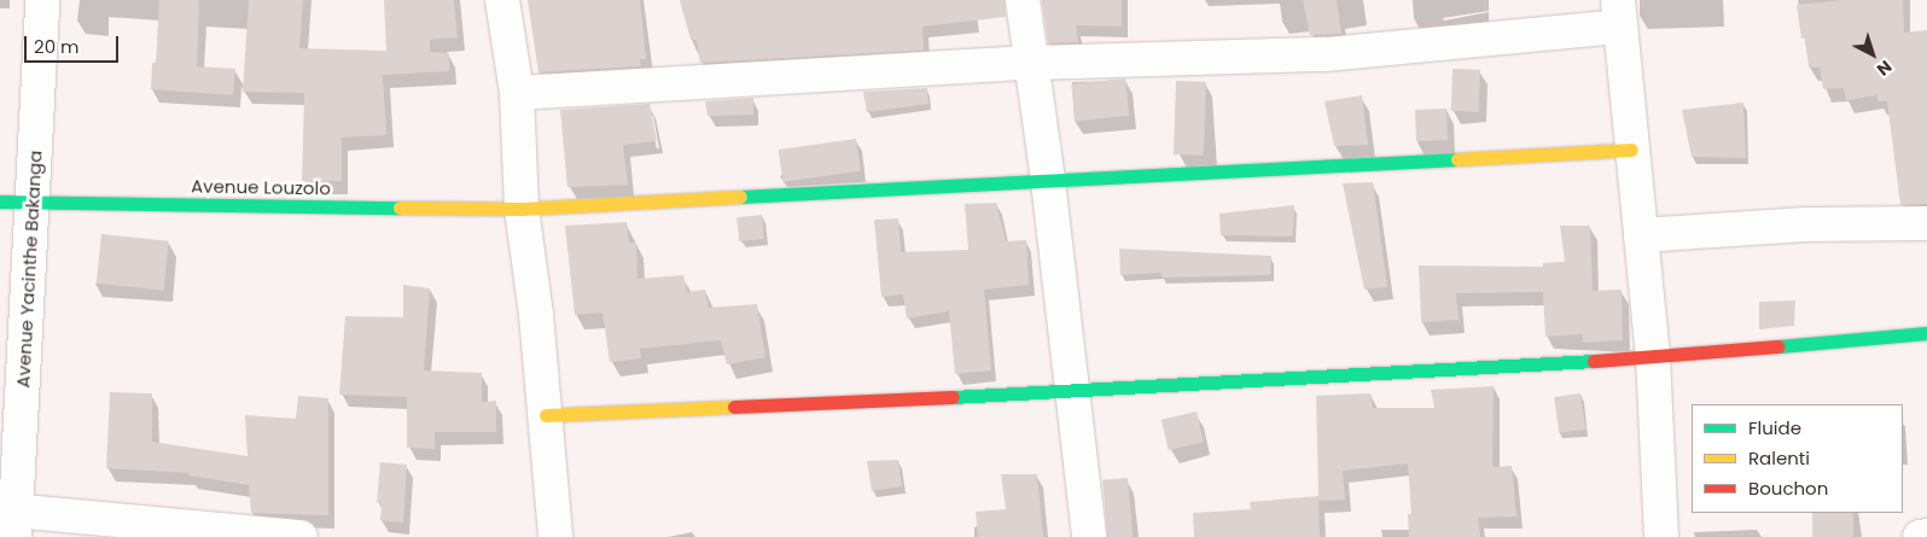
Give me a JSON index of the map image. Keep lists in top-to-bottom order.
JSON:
{
  "streets": {
    "street": ["Avenue Louzolo", "Avenue Yacinthe Bakanga"]
  },
  "crossings": [
    ["Avenue Louzolo", "Avenue Yacinthe Bakanga"]
  ],
  "legend": ["Fluide", "Ralenti", "Bouchon"],
  "scale_bar": "20 m",
  "north": "bottom right"
}
